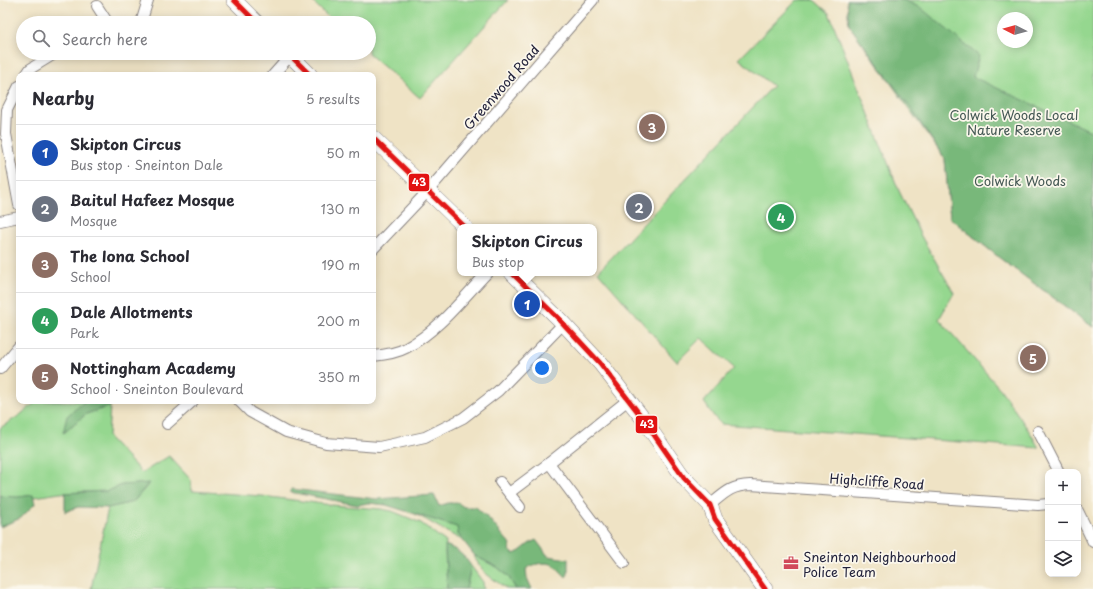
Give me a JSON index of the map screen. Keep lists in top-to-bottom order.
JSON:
{
  "streets": {
    "street": ["Greenwood Road", "Highcliffe Road"]
  },
  "parks": ["Colwick Woods Local Nature Reserve", "Colwick Woods"],
  "places": {
    "office": ["Sneinton Neighbourhood Police Team"]
  },
  "lines": ["transit line 43"],
  "north": "left",
  "page": {
    "search": "Search here",
    "heading": ["Nearby", "5 results"],
    "pins": [
      "3",
      "2",
      "4",
      "1",
      "5"
    ],
    "list": [
      {
        "mark": "1",
        "name": "Skipton Circus",
        "note": "Bus stop · Sneinton Dale",
        "value": "50 m"
      },
      {
        "mark": "2",
        "name": "Baitul Hafeez Mosque",
        "note": "Mosque",
        "value": "130 m"
      },
      {
        "mark": "3",
        "name": "The Iona School",
        "note": "School",
        "value": "190 m"
      },
      {
        "mark": "4",
        "name": "Dale Allotments",
        "note": "Park",
        "value": "200 m"
      },
      {
        "mark": "5",
        "name": "Nottingham Academy",
        "note": "School · Sneinton Boulevard",
        "value": "350 m"
      }
    ],
    "popup": ["Skipton Circus", "Bus stop"],
    "map_buttons": ["+", "−"]
  }
}
